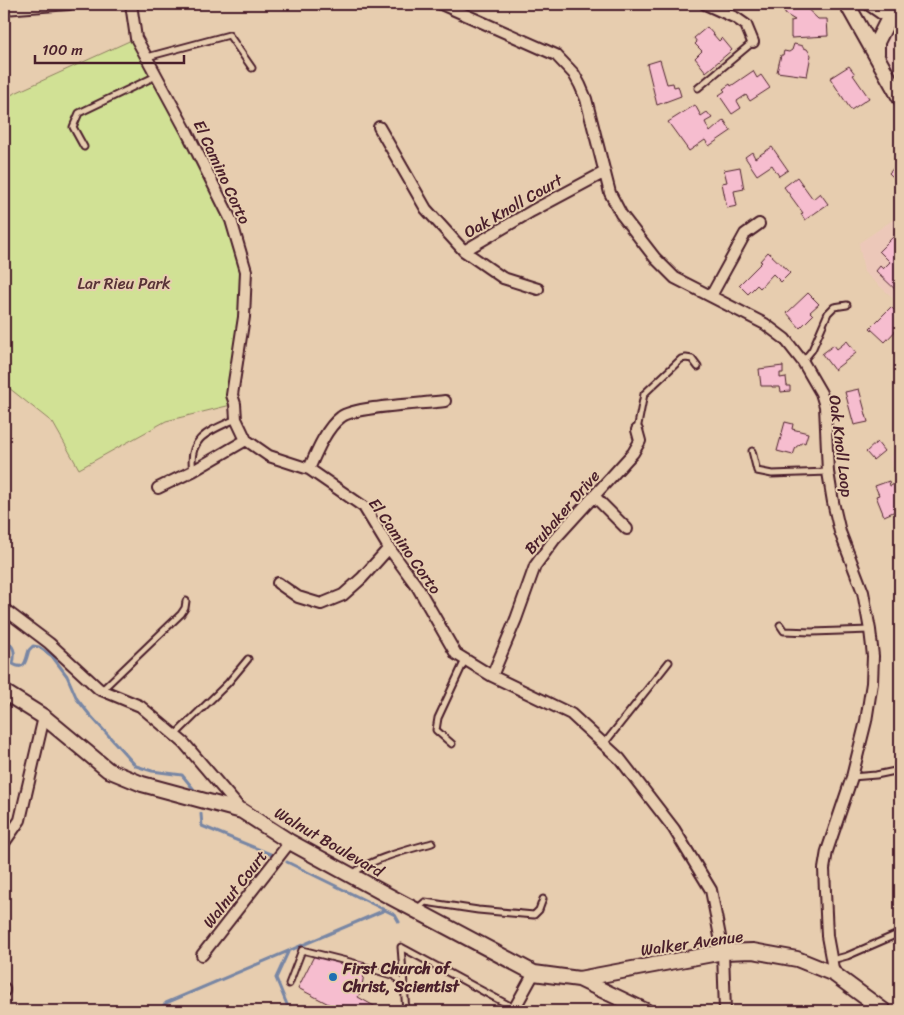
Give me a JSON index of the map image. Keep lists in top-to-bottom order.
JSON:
{
  "streets": {
    "street": [
      "El Camino Corto",
      "Oak Knoll Court",
      "Oak Knoll Loop",
      "Brubaker Drive",
      "Walnut Boulevard",
      "Walnut Court",
      "Walker Avenue"
    ]
  },
  "crossings": [
    ["El Camino Corto", "Brubaker Drive"],
    ["El Camino Corto", "Walker Avenue"],
    ["Oak Knoll Court", "Oak Knoll Loop"],
    ["Oak Knoll Loop", "Walker Avenue"],
    ["Walnut Boulevard", "Walnut Court"],
    ["Walnut Boulevard", "Walker Avenue"]
  ],
  "parks": ["Lar Rieu Park"],
  "places": ["First Church of Christ, Scientist"],
  "scale_bar": "100 m"
}
